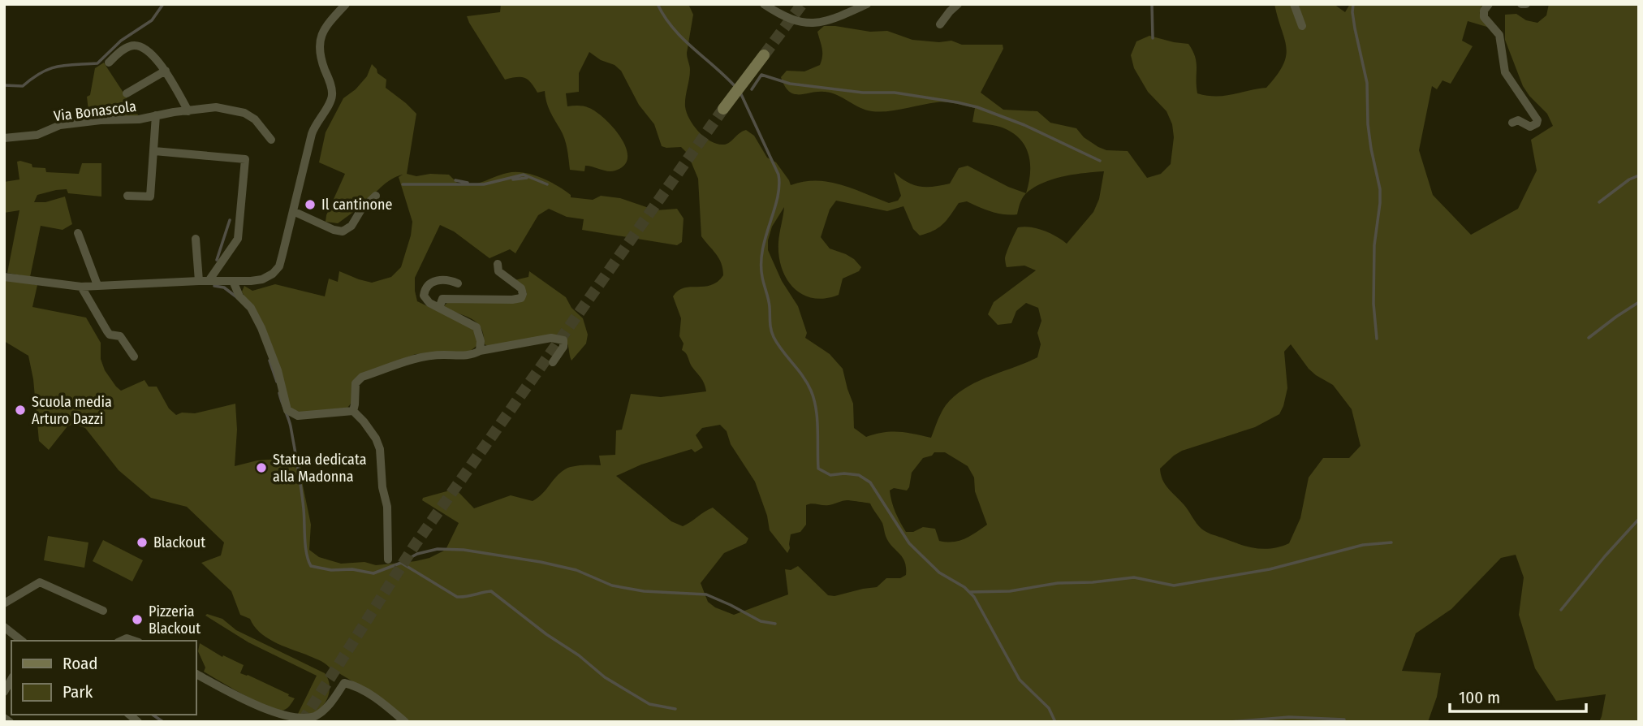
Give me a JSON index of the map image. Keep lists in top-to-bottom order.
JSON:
{
  "streets": {
    "street": ["Via Bonascola"]
  },
  "places": [
    "Il cantinone",
    "Scuola media Arturo Dazzi",
    "Statua dedicata alla Madonna",
    "Blackout",
    "Pizzeria Blackout"
  ],
  "legend": ["Road", "Park"],
  "scale_bar": "100 m"
}
